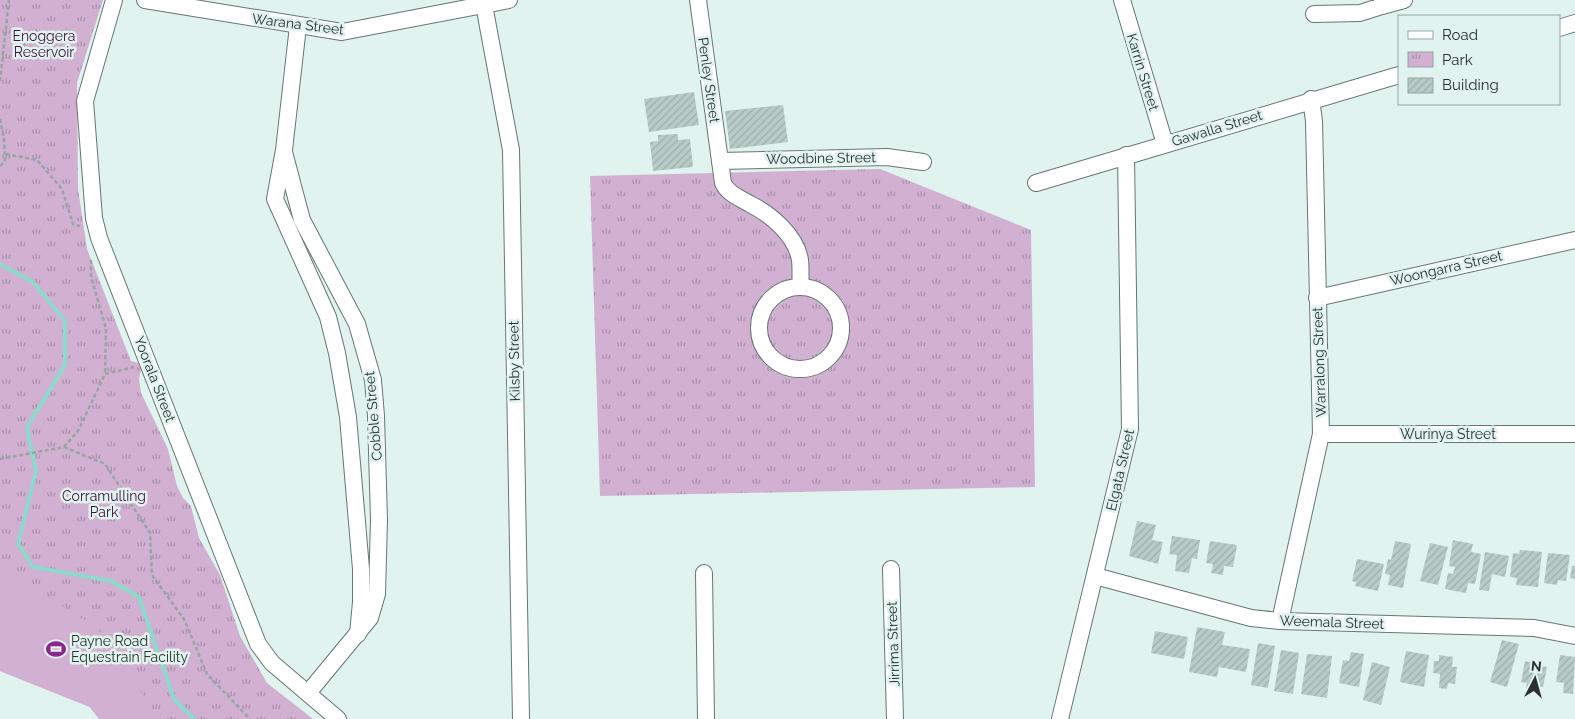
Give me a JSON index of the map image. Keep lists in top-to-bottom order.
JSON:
{
  "streets": {
    "street": [
      "Warana Street",
      "Karrin Street",
      "Penley Street",
      "Gawalla Street",
      "Woodbine Street",
      "Woongarra Street",
      "Kilsby Street",
      "Warralong Street",
      "Yoorala Street",
      "Cobble Street",
      "Wurinya Street",
      "Elgata Street",
      "Weemala Street",
      "Jirrima Street"
    ]
  },
  "crossings": [
    ["Warana Street", "Kilsby Street"],
    ["Warana Street", "Cobble Street"],
    ["Karrin Street", "Gawalla Street"],
    ["Penley Street", "Woodbine Street"],
    ["Gawalla Street", "Warralong Street"],
    ["Gawalla Street", "Elgata Street"],
    ["Woongarra Street", "Warralong Street"],
    ["Warralong Street", "Wurinya Street"],
    ["Warralong Street", "Weemala Street"],
    ["Yoorala Street", "Cobble Street"],
    ["Elgata Street", "Weemala Street"]
  ],
  "parks": ["Enoggera Reservoir", "Corramulling Park"],
  "places": {
    "sports": ["Payne Road Equestrain Facility"]
  },
  "legend": ["Road", "Park", "Building"],
  "north": "top"
}
